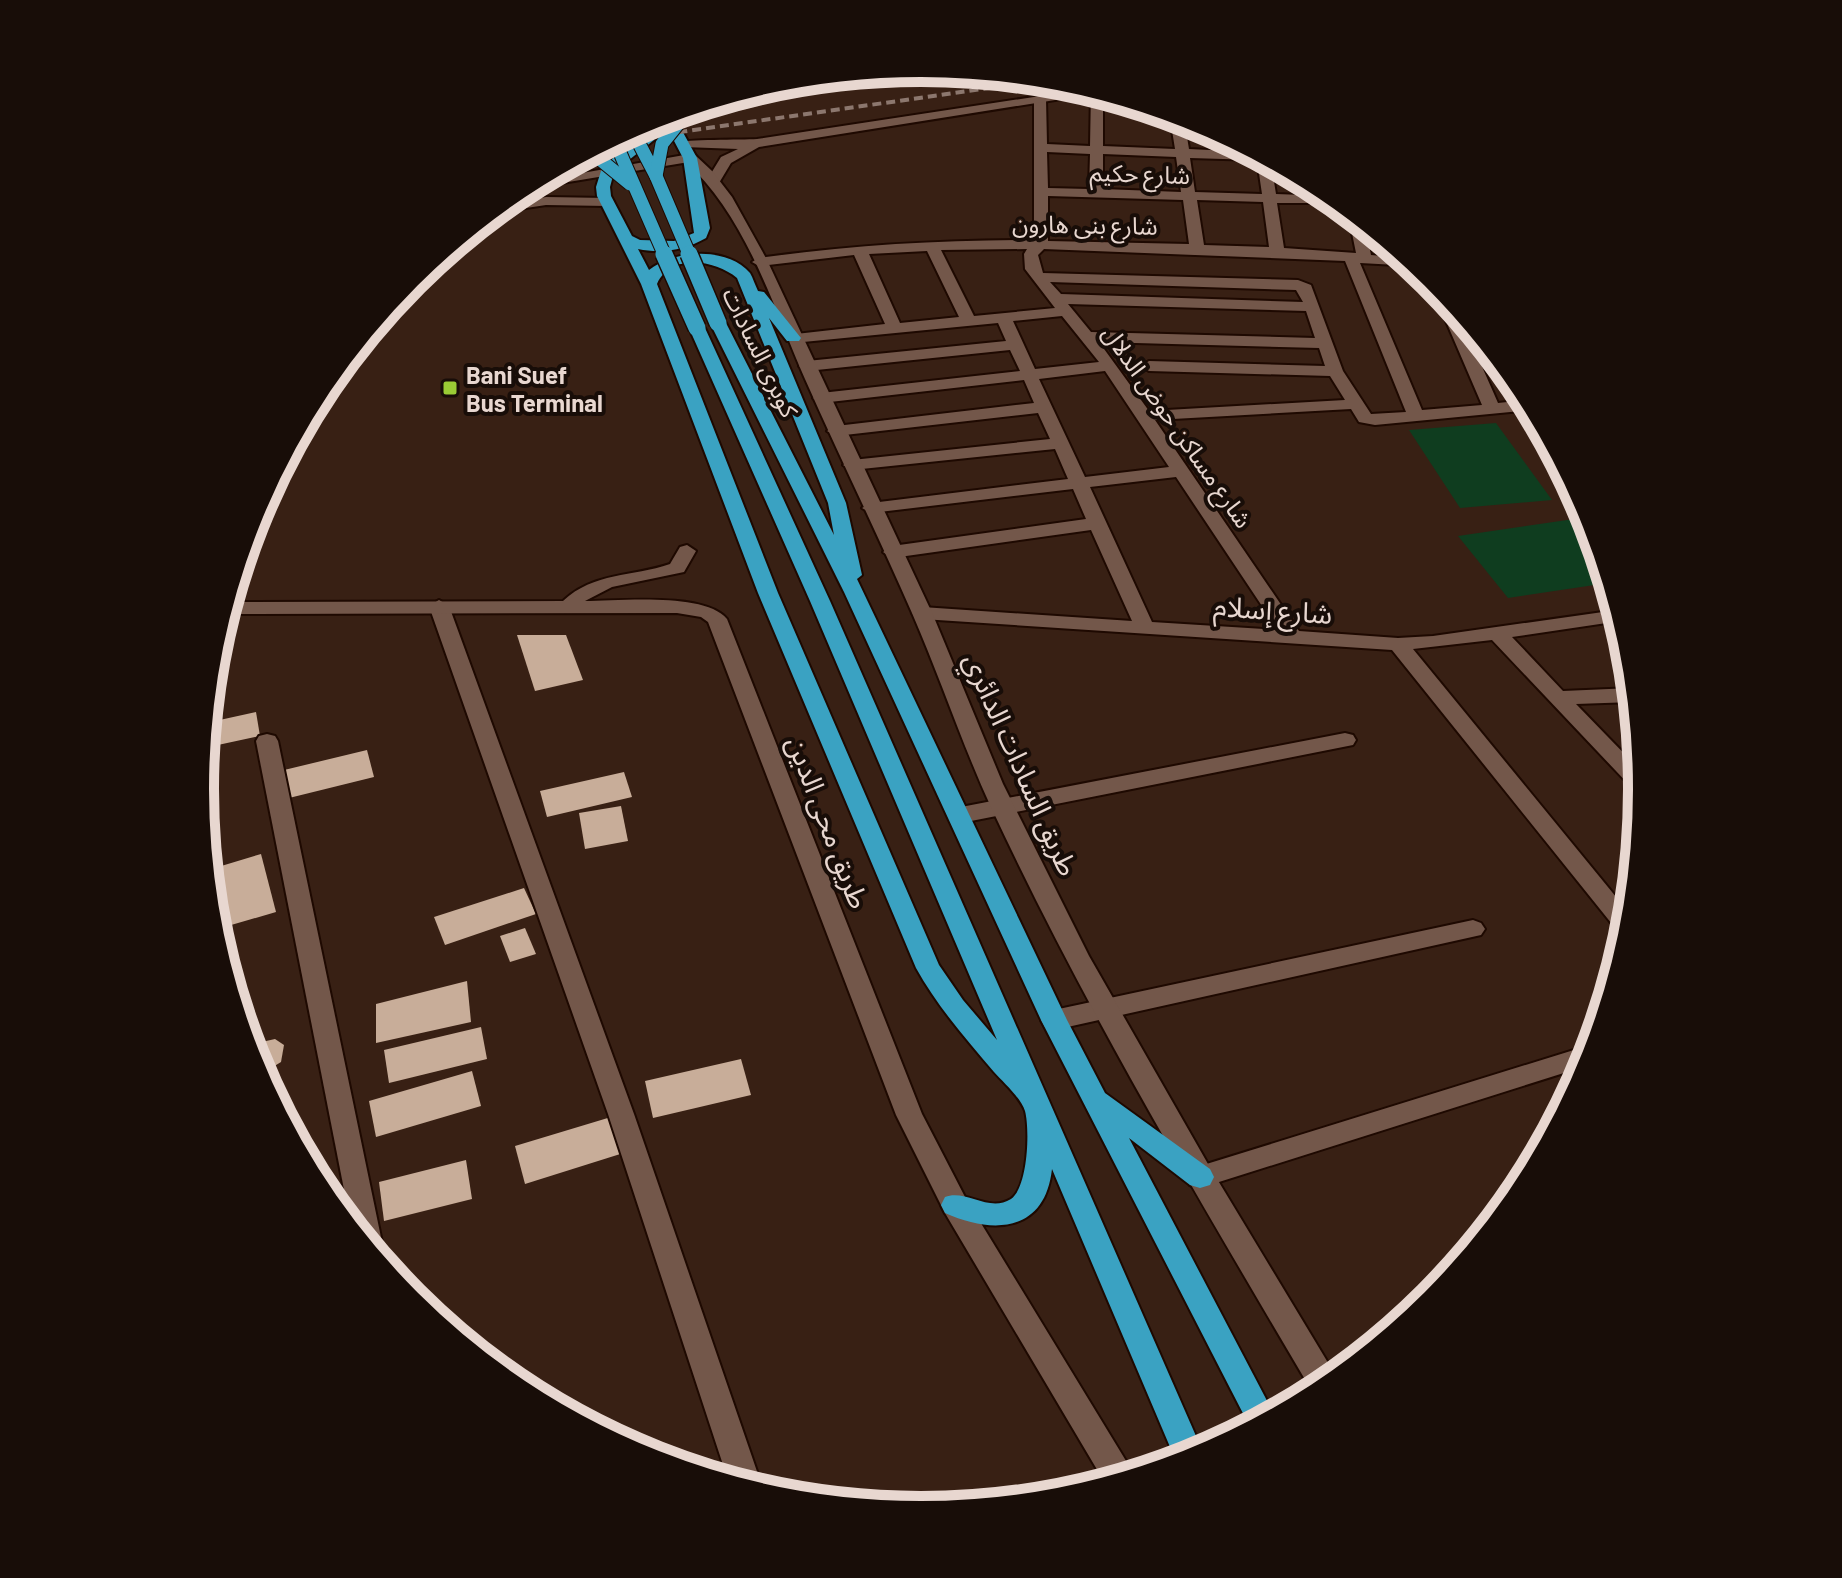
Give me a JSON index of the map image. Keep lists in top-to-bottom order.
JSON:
{
  "streets": {
    "highway": ["كوبرى السادات"],
    "street": [
      "شارع حكيم",
      "شارع بنى هارون",
      "شارع مساكن حوض الدلال",
      "شارع إسلام",
      "طريق السادات الدائري",
      "طريق محى الدين"
    ]
  },
  "crossings": [
    ["شارع بنى هارون", "طريق السادات الدائري"],
    ["شارع مساكن حوض الدلال", "شارع إسلام"],
    ["شارع إسلام", "طريق السادات الدائري"]
  ],
  "places": {
    "transit": ["Bani Suef Bus Terminal"]
  }
}
